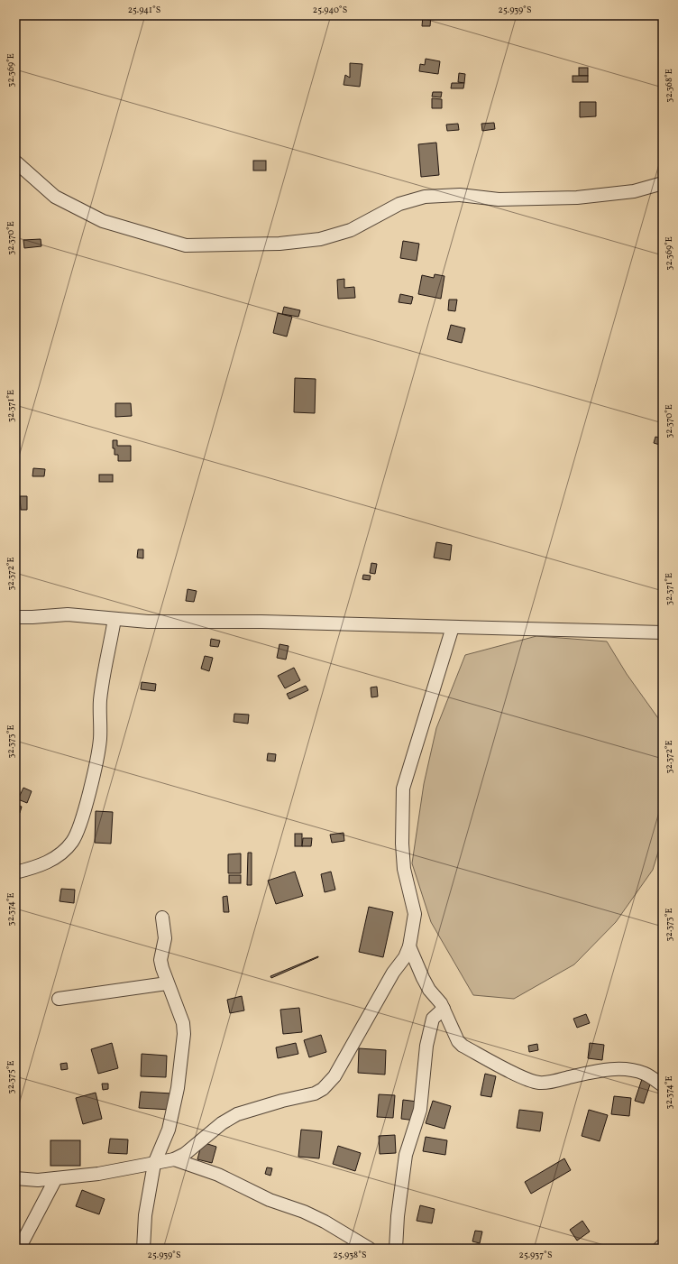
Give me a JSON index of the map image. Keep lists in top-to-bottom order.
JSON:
{
  "coordinates": [
    "25.941°S",
    "25.940°S",
    "25.939°S",
    "32.369°E",
    "32.368°E",
    "32.370°E",
    "32.371°E",
    "32.372°E",
    "32.373°E",
    "32.374°E",
    "32.375°E",
    "25.938°S",
    "25.937°S"
  ]
}
